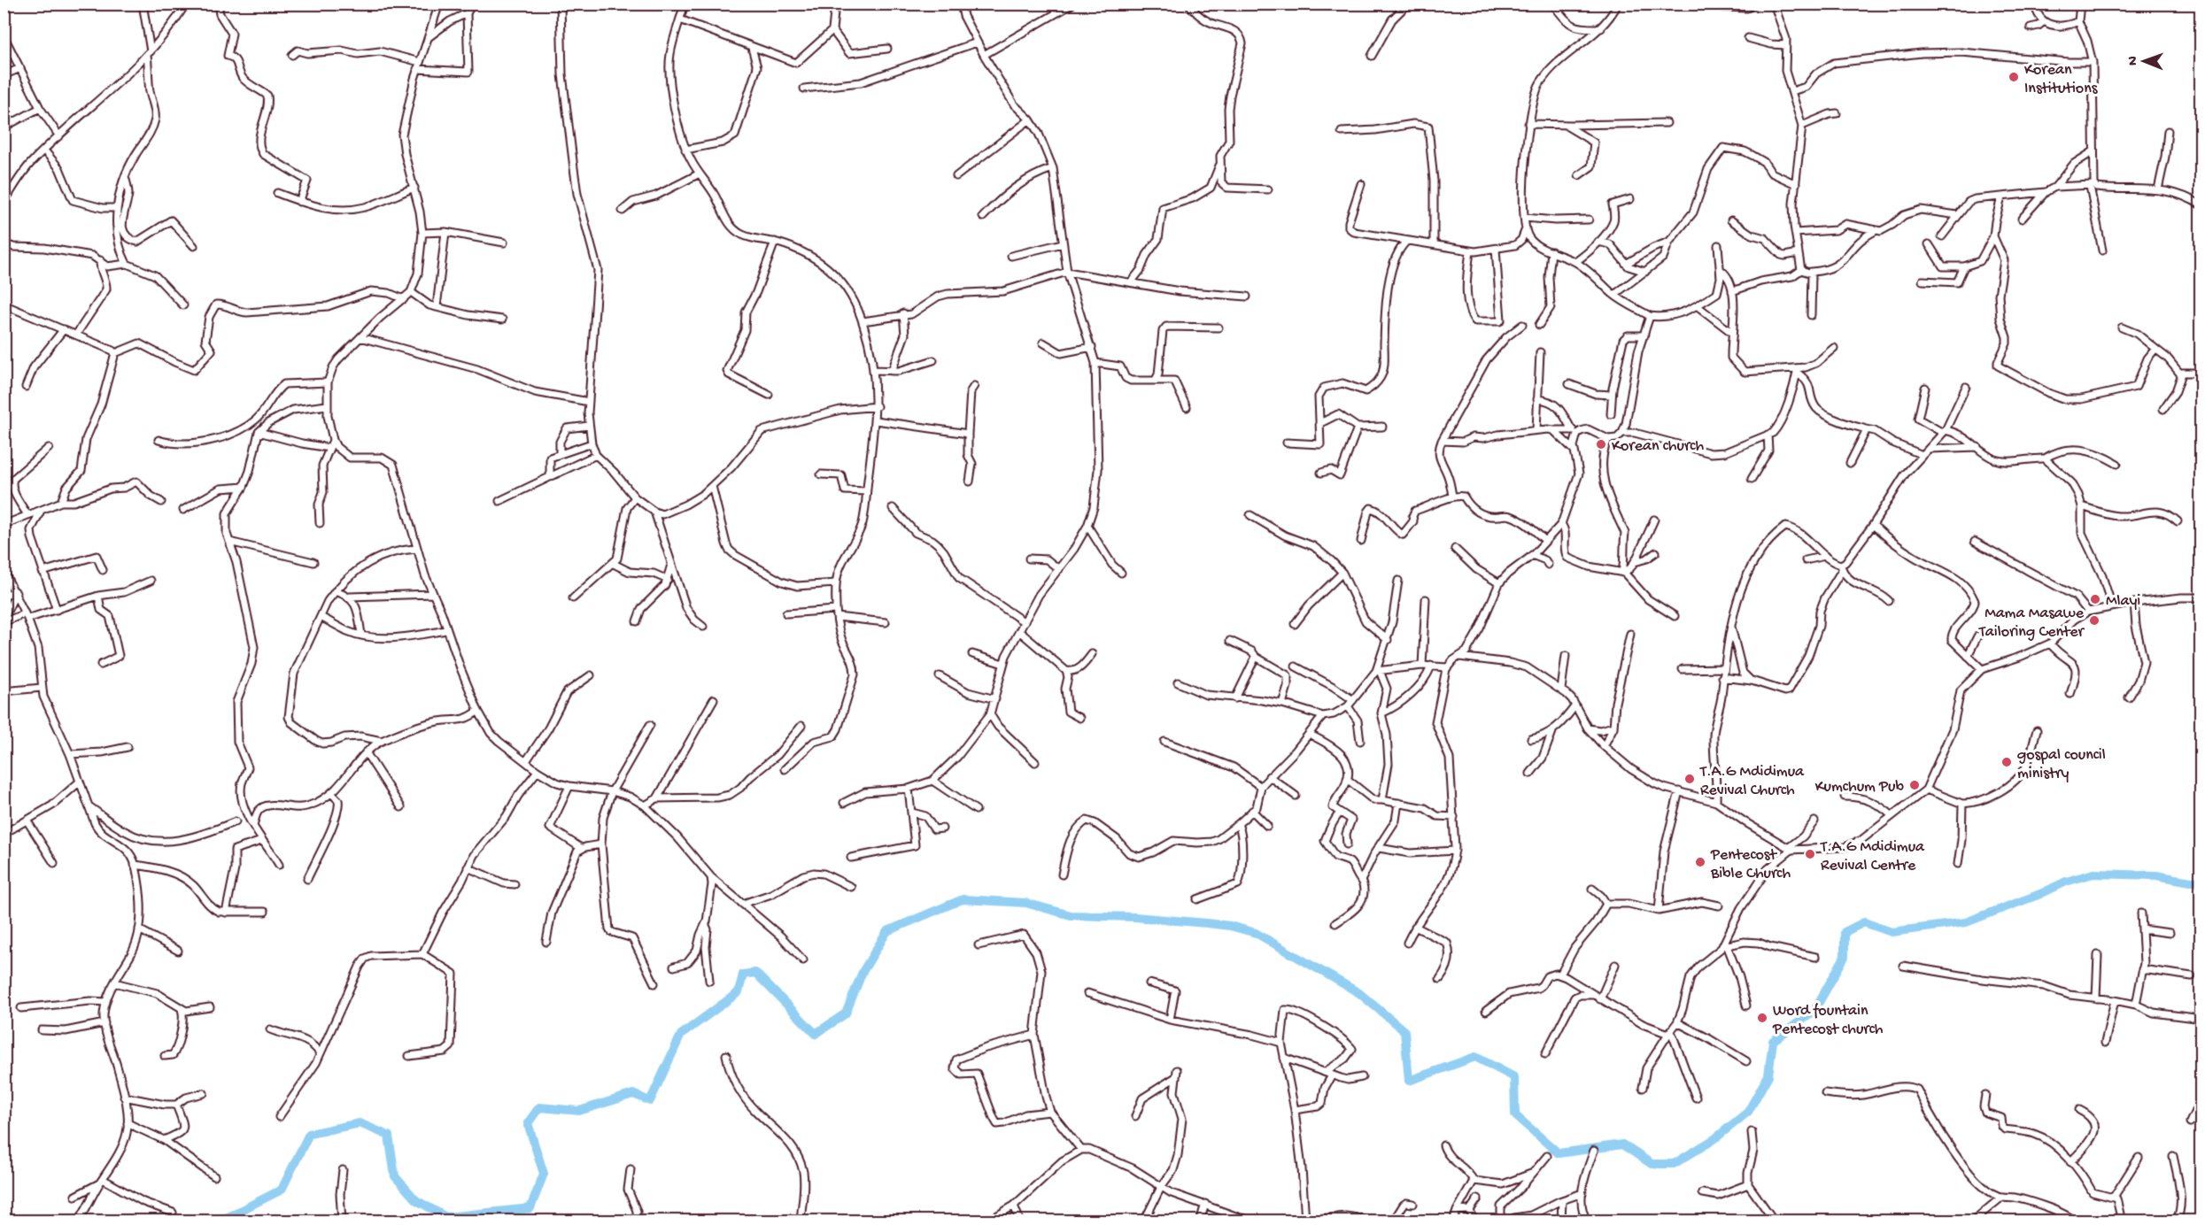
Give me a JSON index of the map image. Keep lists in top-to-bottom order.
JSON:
{
  "places": [
    "Korean Institutions",
    "Korean church",
    "Mlayi",
    "Mama Masawe Tailoring Center",
    "gospal council ministry",
    "T.A.G Mdidimua Revival Church",
    "Kumchum Pub",
    "T.A.G Mdidimua Revival Centre",
    "Pentecost Bible Church",
    "Word fountain Pentecost church"
  ],
  "north": "left"
}
